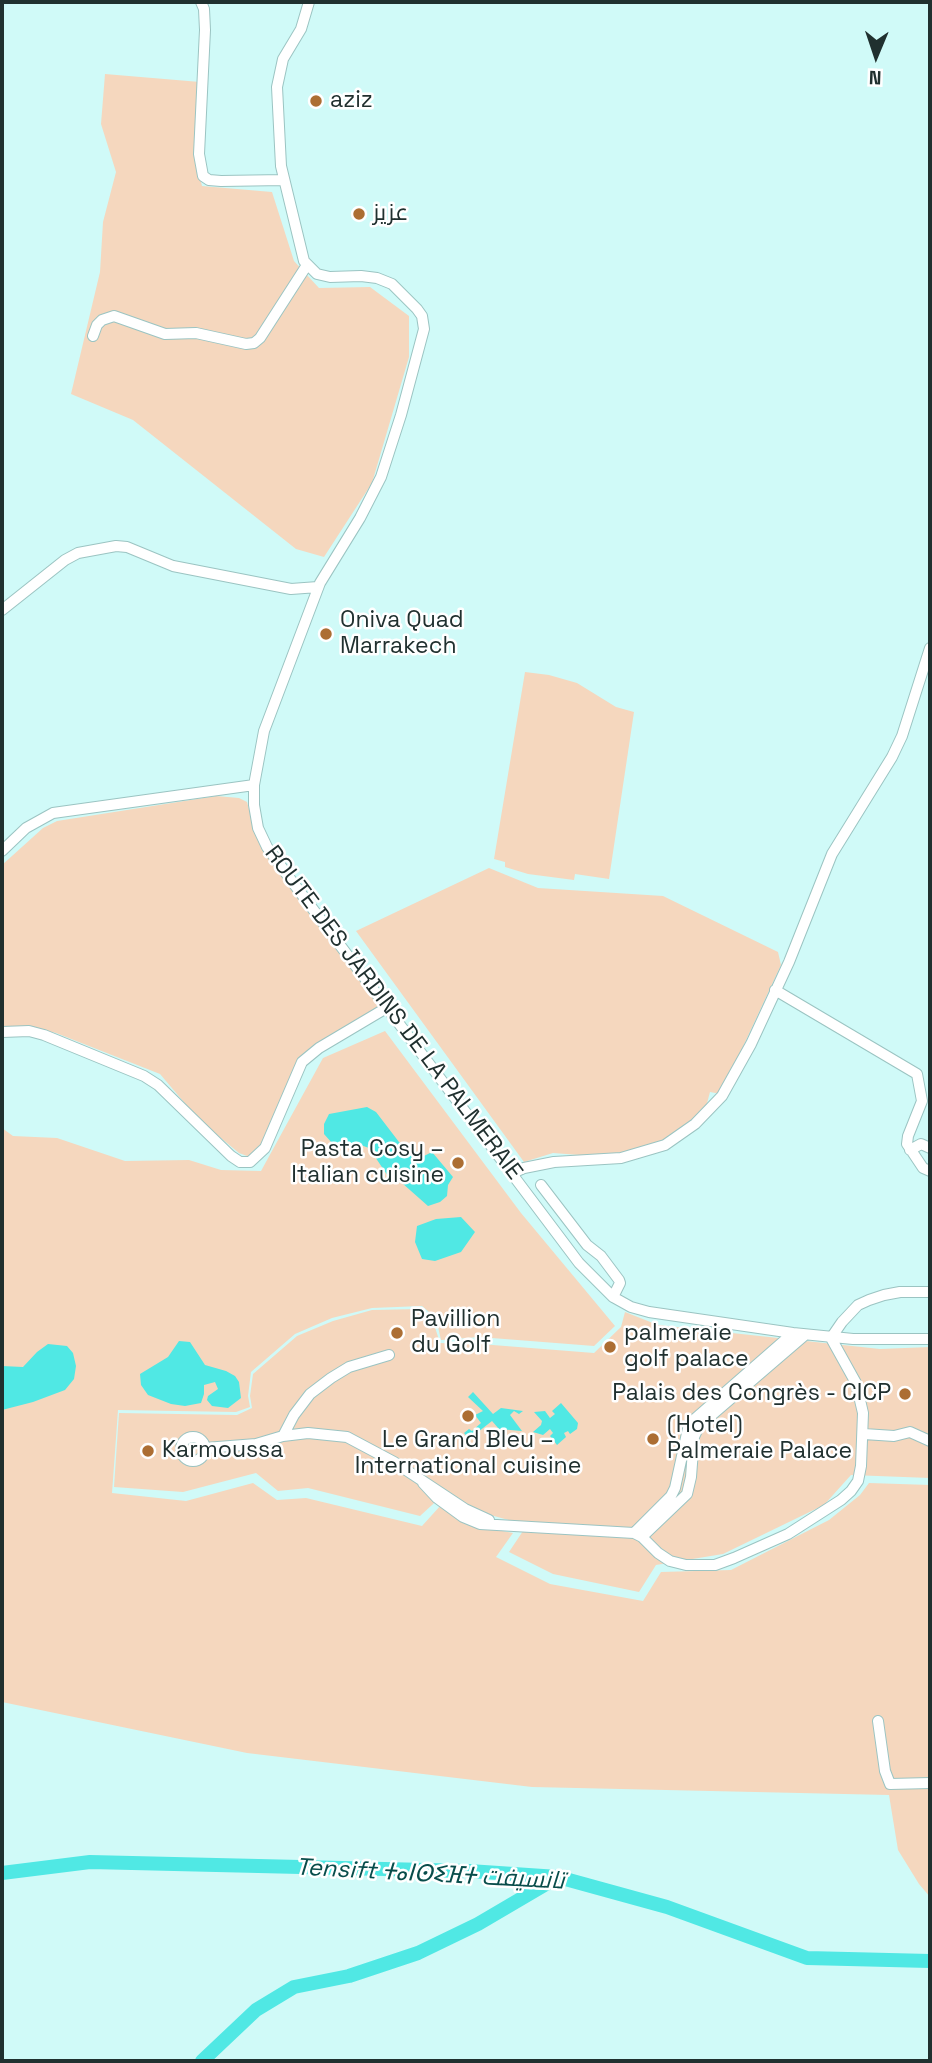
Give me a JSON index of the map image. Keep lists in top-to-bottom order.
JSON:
{
  "streets": {
    "street": ["ROUTE DES JARDINS DE LA PALMERAIE"]
  },
  "water": ["Tensift ⵜⴰⵏⵙⵉⴼⵜ تانسيفت"],
  "places": [
    "aziz",
    "عزيز",
    "Oniva Quad Marrakech",
    "Pasta Cosy – Italian cuisine",
    "Pavillion du Golf",
    "palmeraie golf palace",
    "Palais des Congrès - CICP",
    "Le Grand Bleu – International cuisine",
    "(Hotel) Palmeraie Palace",
    "Karmoussa"
  ],
  "north": "bottom"
}
